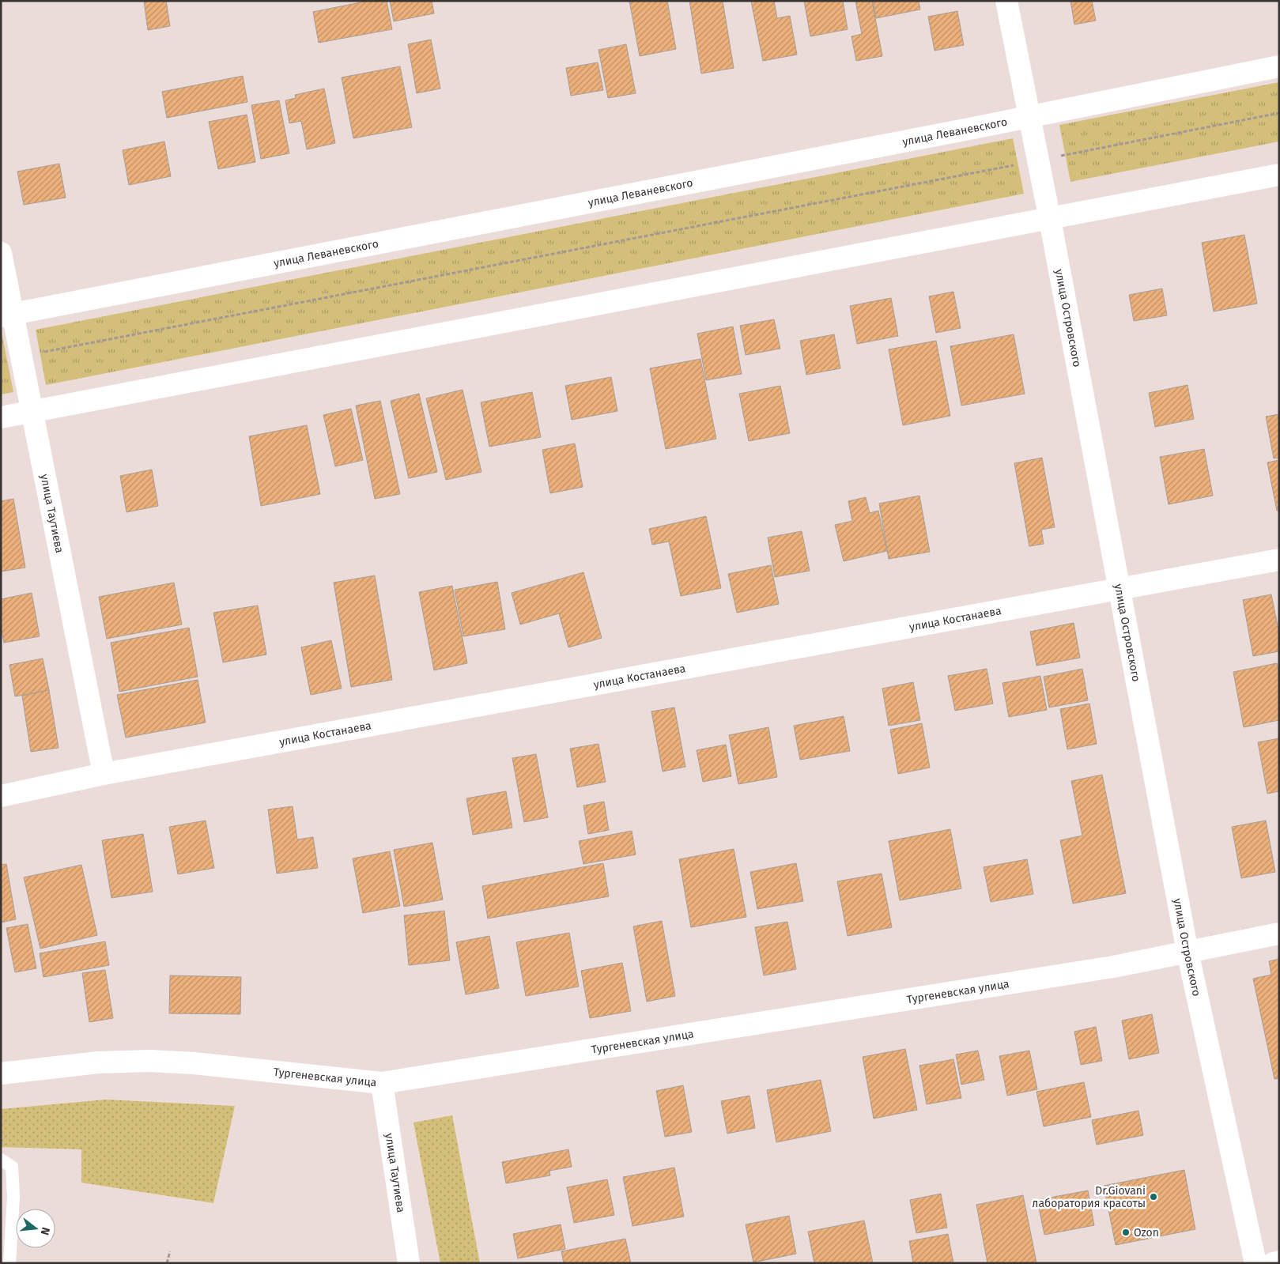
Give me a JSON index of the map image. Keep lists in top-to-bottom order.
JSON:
{
  "streets": {
    "street": [
      "улица Леваневского",
      "улица Островского",
      "улица Таутиева",
      "улица Костанаева",
      "Тургеневская улица"
    ]
  },
  "crossings": [
    ["улица Леваневского", "улица Островского"],
    ["улица Леваневского", "улица Таутиева"],
    ["улица Островского", "улица Костанаева"],
    ["улица Островского", "Тургеневская улица"],
    ["улица Таутиева", "улица Костанаева"],
    ["улица Таутиева", "Тургеневская улица"]
  ],
  "places": ["Dr.Giovani лаборатория красоты", "Ozon"],
  "north": "right"
}
